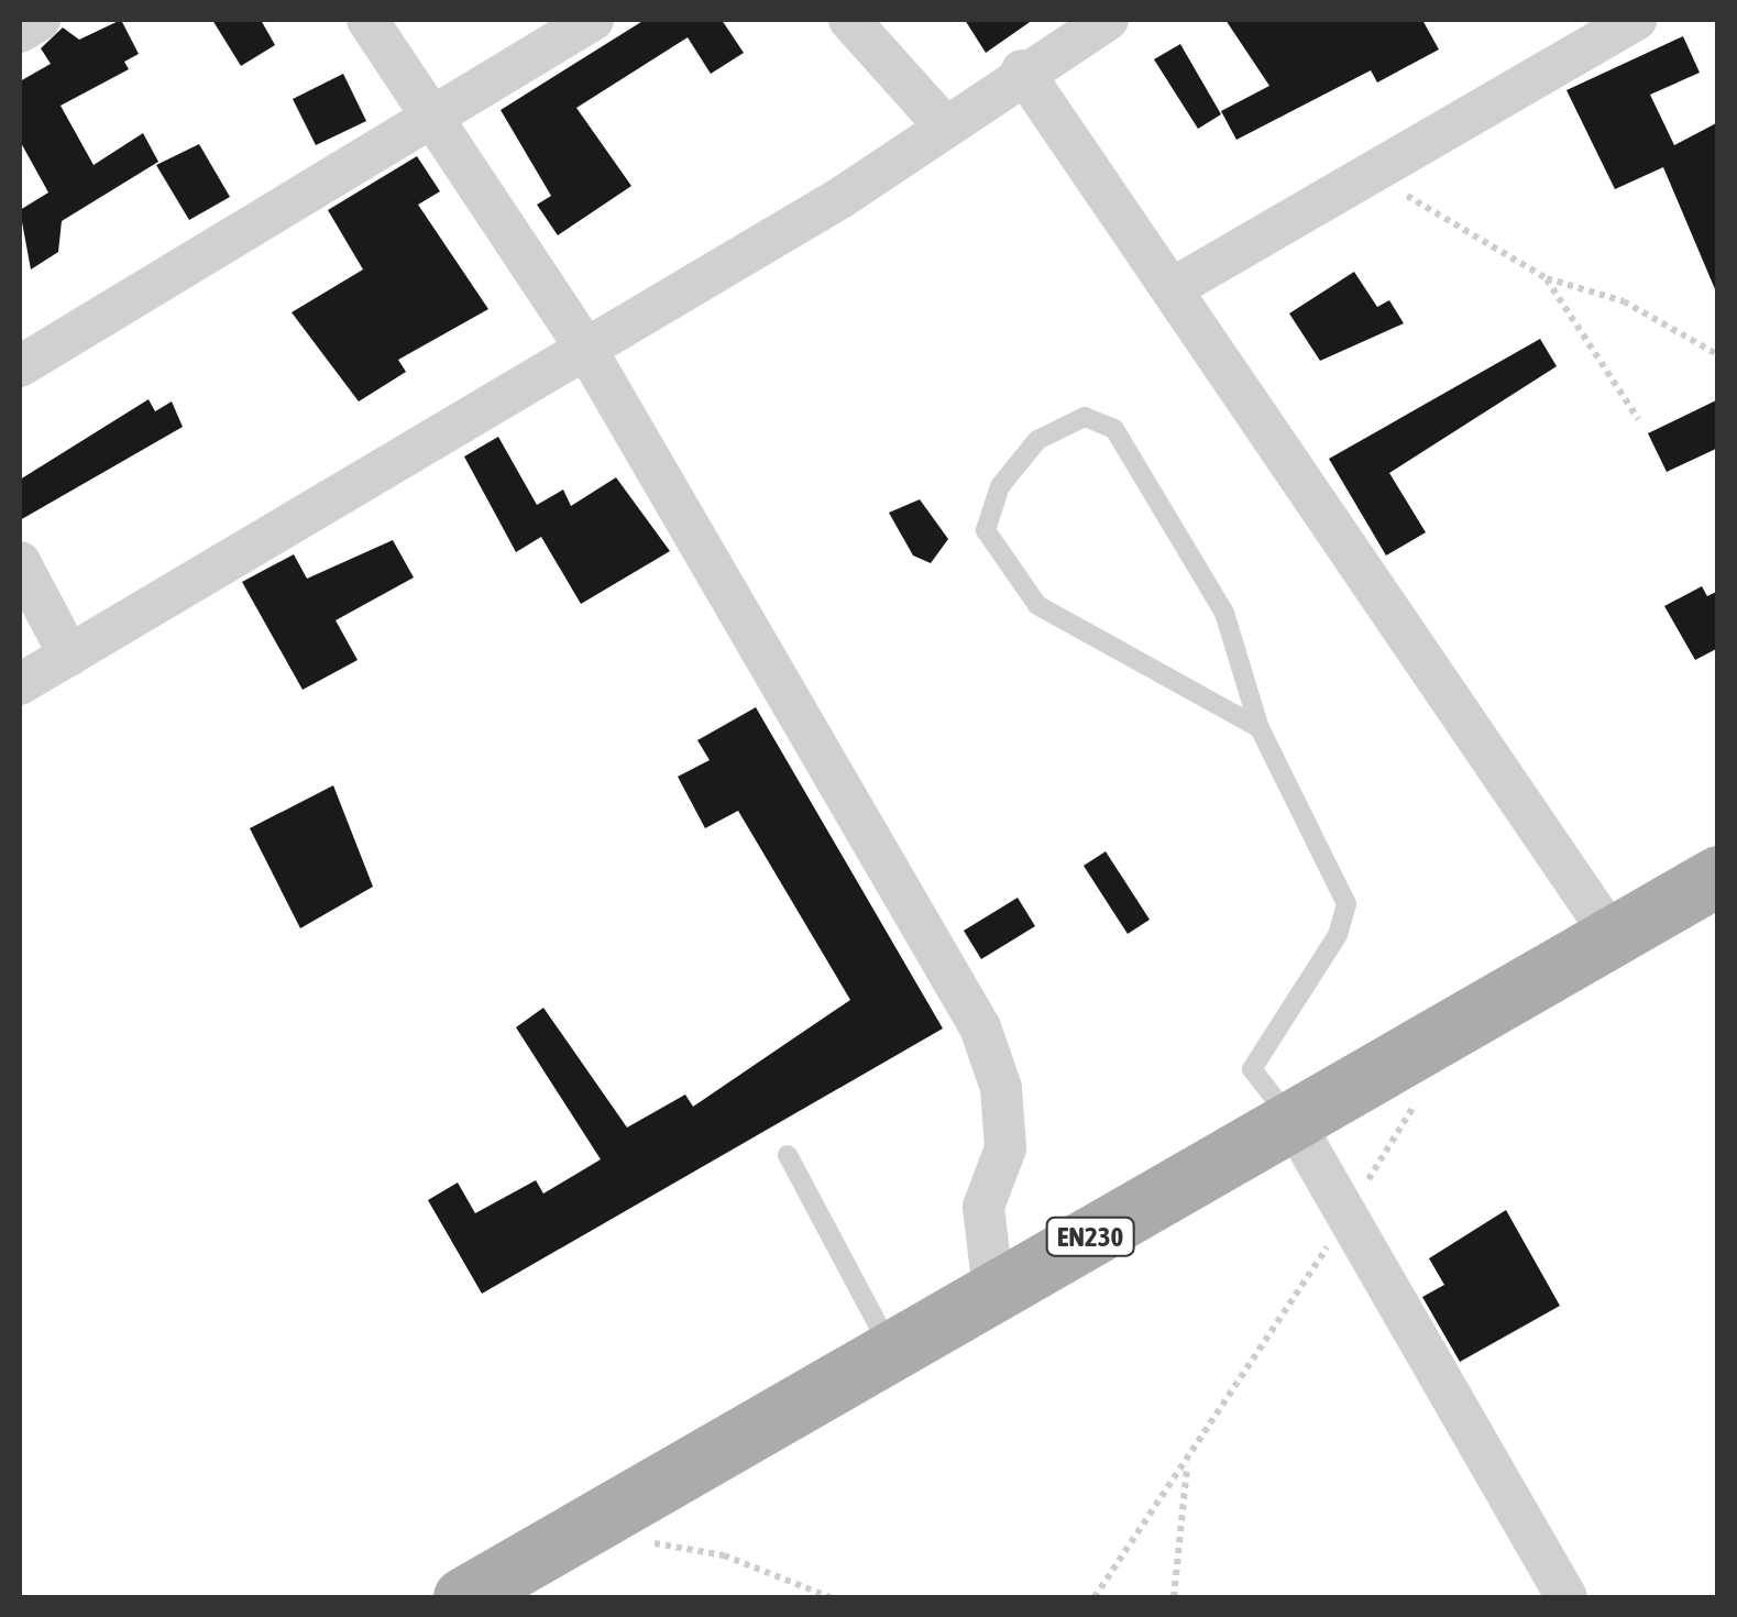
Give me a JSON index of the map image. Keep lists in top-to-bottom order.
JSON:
{
  "streets": {
    "main road": ["EN230"]
  }
}
